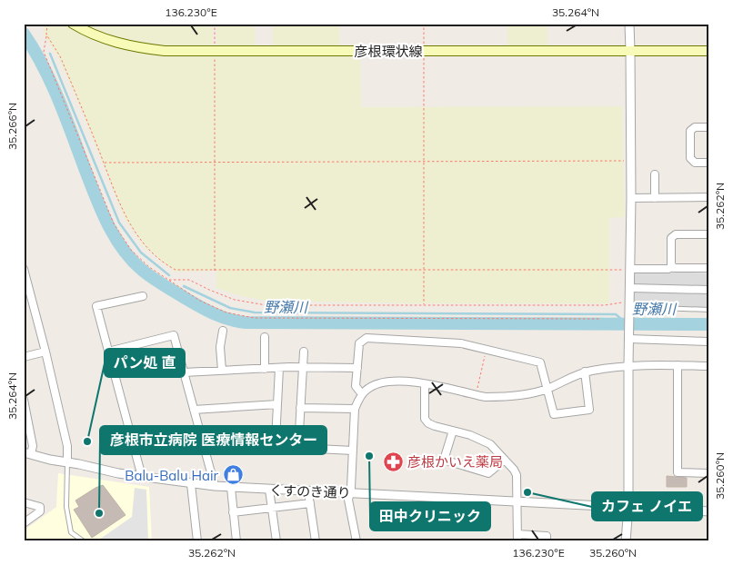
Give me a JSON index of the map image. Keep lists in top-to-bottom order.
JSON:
{
  "streets": {
    "main road": ["彦根環状線"],
    "street": ["くすのき通り"]
  },
  "water": ["野瀬川"],
  "places": {
    "other": [
      "パン処 直",
      "田中クリニック",
      "カフェ ノイエ",
      "彦根市立病院 医療情報センター"
    ],
    "pharmacy": ["彦根かいえ薬局"],
    "shop": ["Balu-Balu Hair"]
  },
  "coordinates": [
    "136.230°E",
    "35.264°N",
    "35.266°N",
    "35.262°N",
    "35.260°N"
  ]
}
